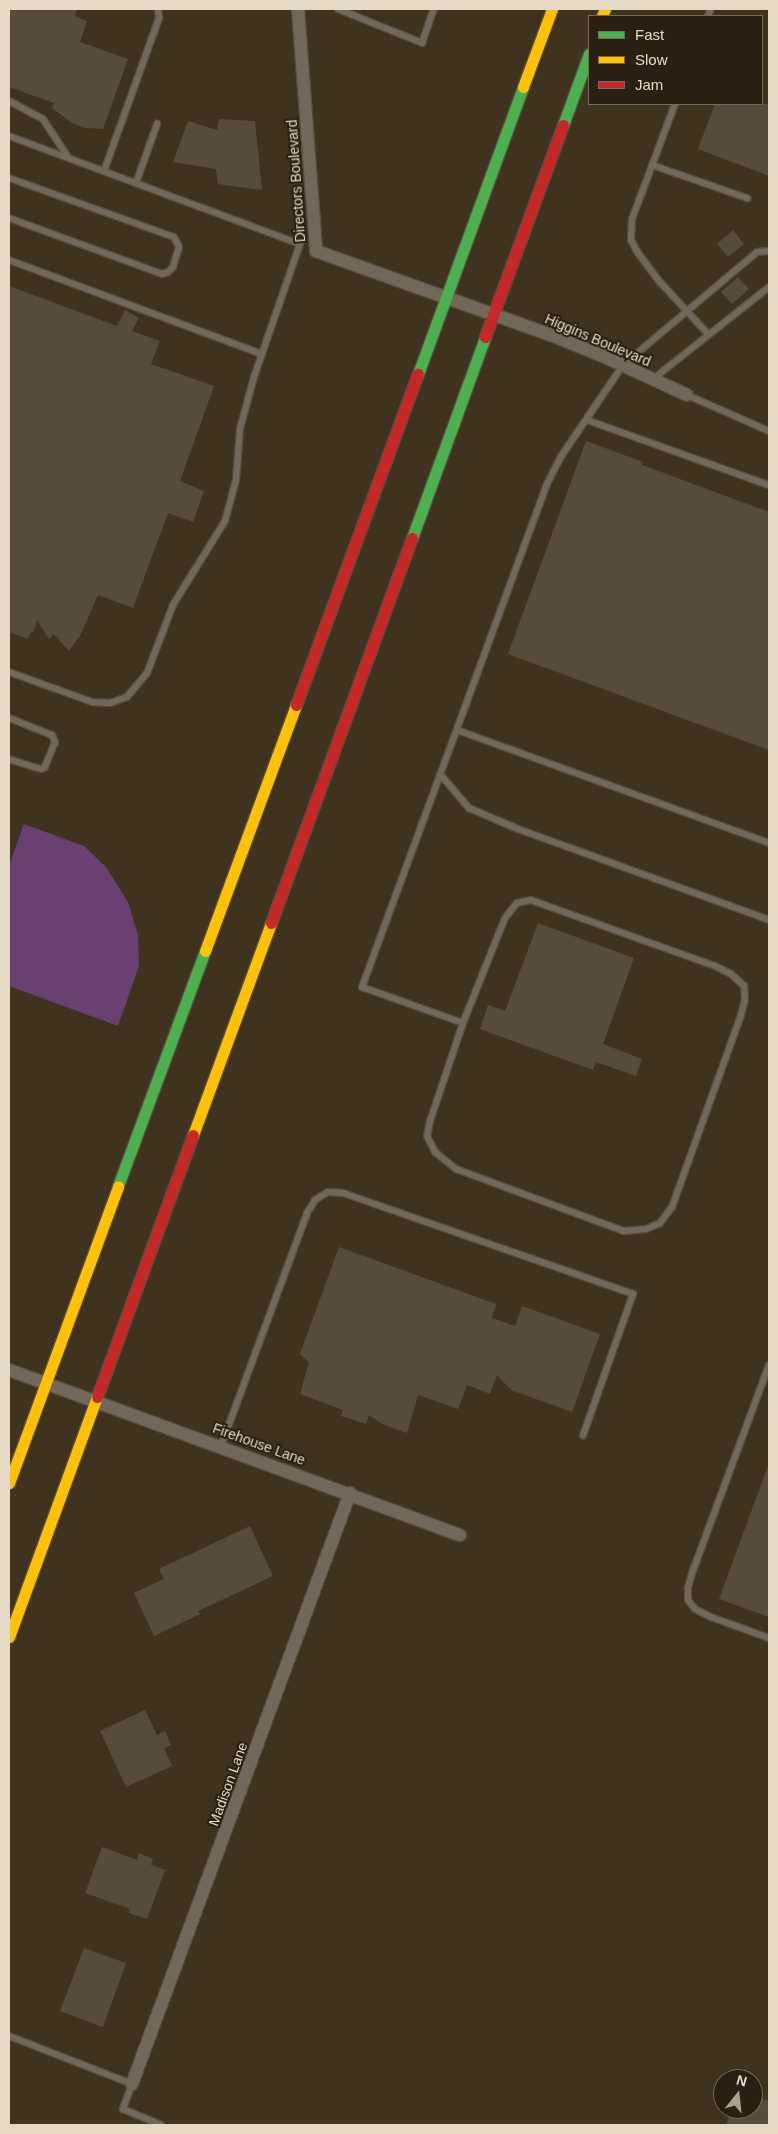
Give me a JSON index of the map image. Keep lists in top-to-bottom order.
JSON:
{
  "streets": {
    "street": [
      "Directors Boulevard",
      "Higgins Boulevard",
      "Firehouse Lane",
      "Madison Lane"
    ]
  },
  "crossings": [
    ["Directors Boulevard", "Higgins Boulevard"],
    ["Firehouse Lane", "Madison Lane"]
  ],
  "legend": ["Fast", "Slow", "Jam"],
  "north": "top"
}
